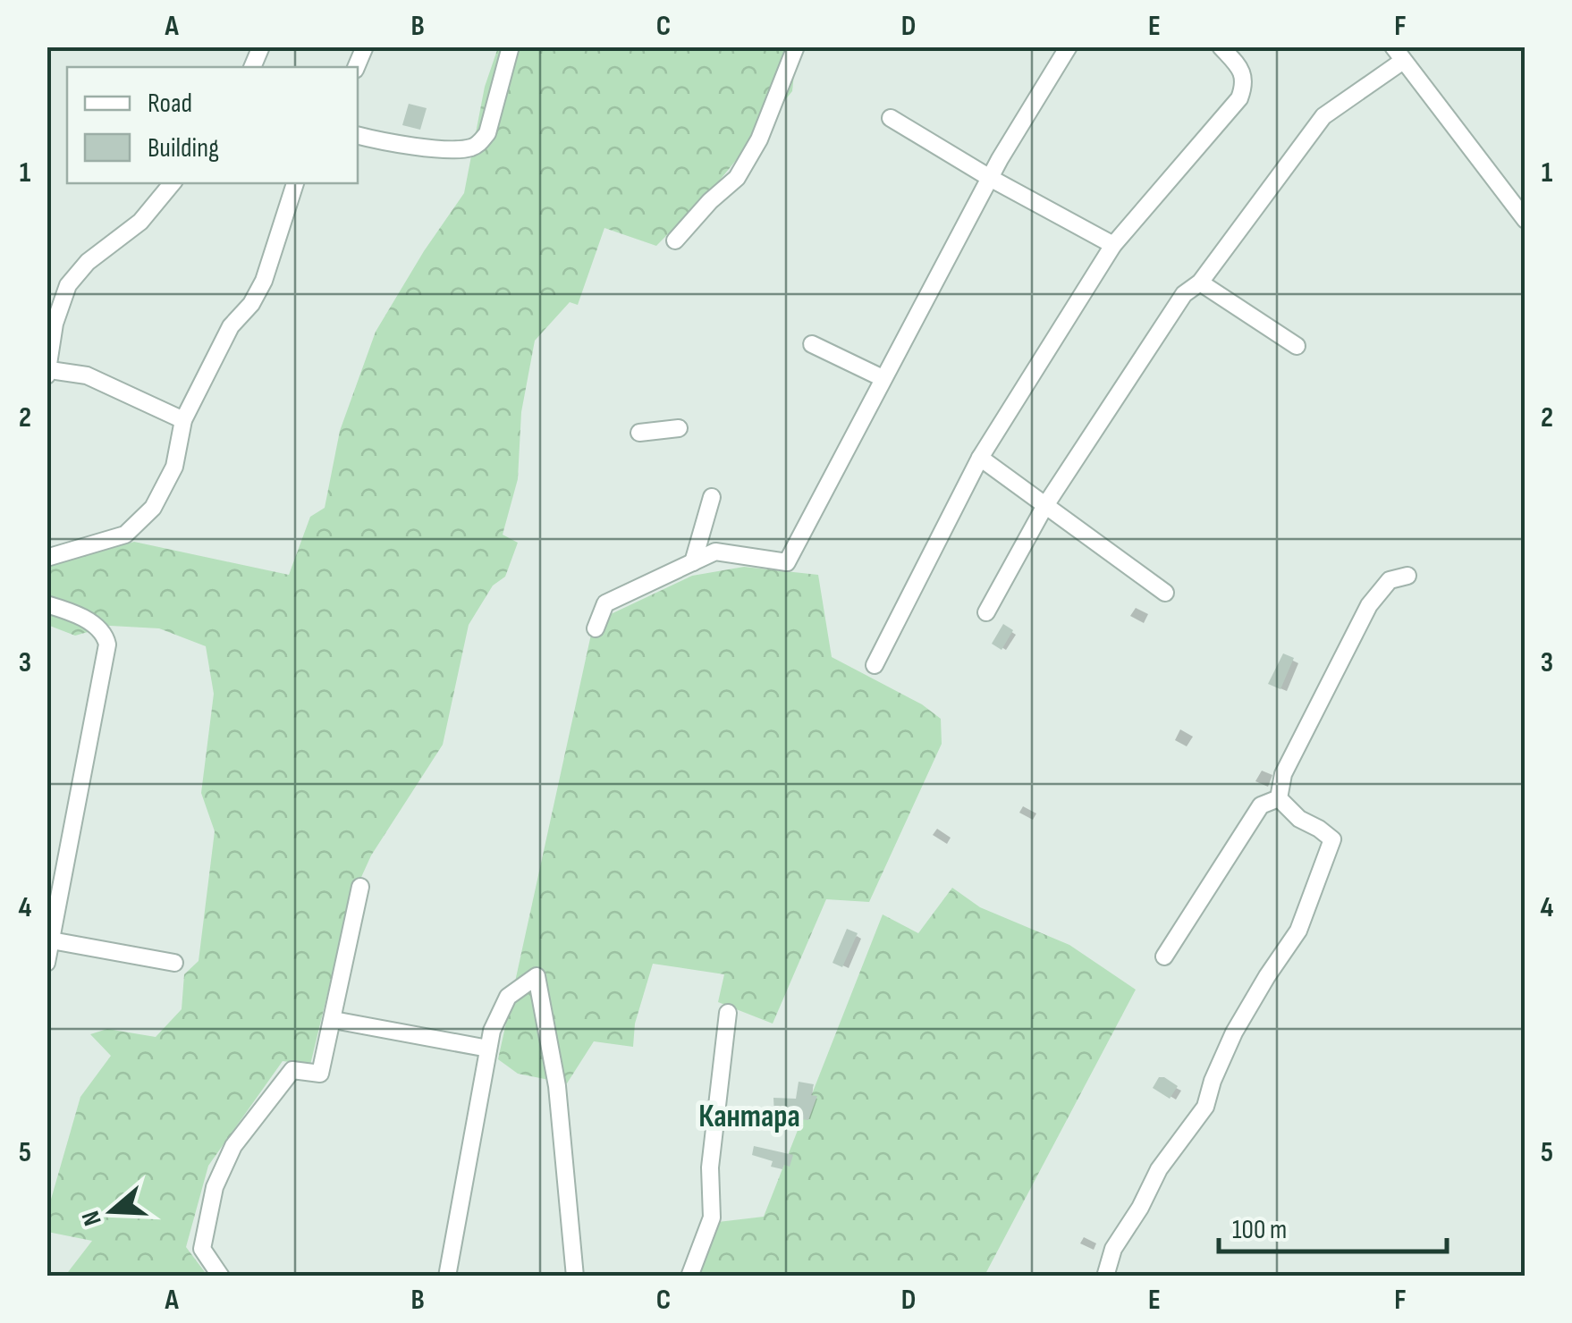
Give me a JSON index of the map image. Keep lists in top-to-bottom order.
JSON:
{
  "districts": ["Кантара"],
  "legend": ["Road", "Building"],
  "scale_bar": "100 m",
  "north": "left",
  "grid": {
    "columns": [
      "A",
      "B",
      "C",
      "D",
      "E",
      "F"
    ],
    "rows": [
      "1",
      "2",
      "3",
      "4",
      "5"
    ]
  }
}
